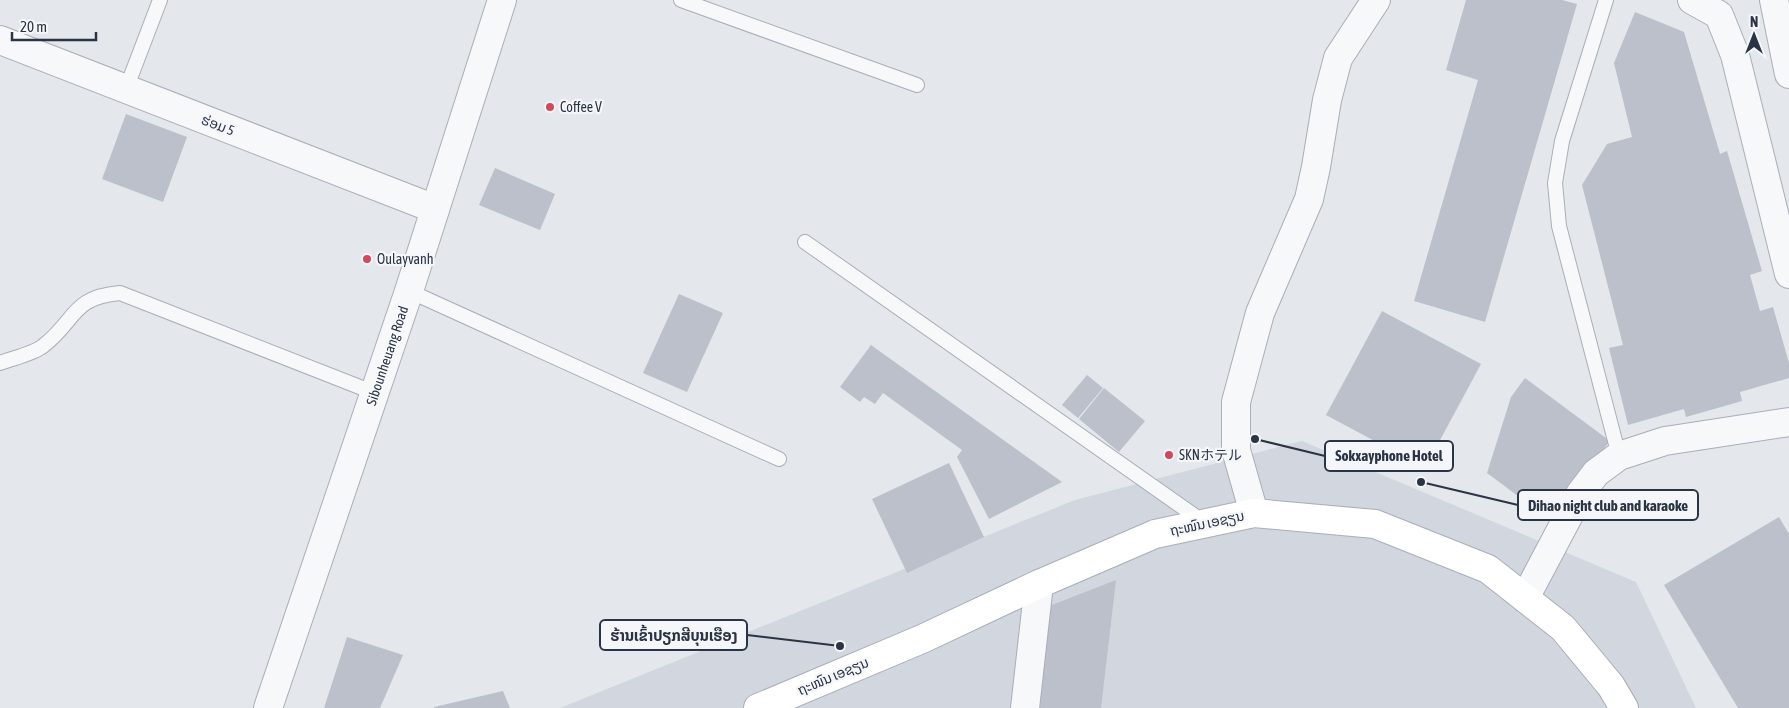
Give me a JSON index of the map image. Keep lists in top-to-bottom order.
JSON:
{
  "streets": {
    "main road": ["ຖະໜົນ ເອຊຽນ"],
    "street": ["ຮ່ອມ 5", "Sibounheuang Road"]
  },
  "crossings": [
    ["ຮ່ອມ 5", "Sibounheuang Road"]
  ],
  "places": [
    "Coffee V",
    "Oulayvanh",
    "Sokxayphone Hotel",
    "SKNホテル",
    "Dihao night club and karaoke",
    "ຮ້ານເຂົ້າປຽກສີບຸນເຮືອງ"
  ],
  "scale_bar": "20 m",
  "north": "top"
}
